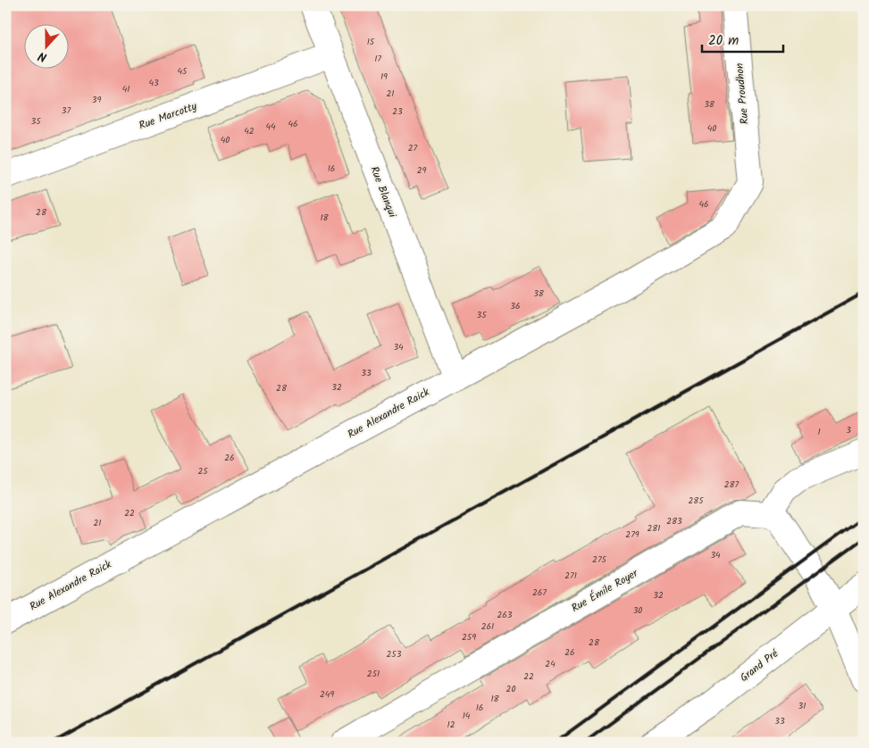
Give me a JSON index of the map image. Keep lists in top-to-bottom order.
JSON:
{
  "streets": {
    "street": [
      "Rue Proudhon",
      "Rue Marcotty",
      "Rue Blanqui",
      "Rue Alexandre Raick",
      "Rue Émile Royer",
      "Grand Pré"
    ]
  },
  "crossings": [
    ["Rue Proudhon", "Rue Alexandre Raick"],
    ["Rue Marcotty", "Rue Blanqui"],
    ["Rue Blanqui", "Rue Alexandre Raick"]
  ],
  "house_numbers": [
    "15",
    "17",
    "45",
    "19",
    "43",
    "41",
    "21",
    "39",
    "38",
    "37",
    "23",
    "35",
    "46",
    "44",
    "40",
    "42",
    "40",
    "27",
    "16",
    "29",
    "46",
    "28",
    "18",
    "38",
    "36",
    "35",
    "34",
    "33",
    "32",
    "28",
    "3",
    "1",
    "26",
    "25",
    "287",
    "285",
    "22",
    "283",
    "21",
    "281",
    "279",
    "34",
    "275",
    "271",
    "267",
    "32",
    "30",
    "263",
    "261",
    "259",
    "28",
    "26",
    "253",
    "24",
    "251",
    "22",
    "20",
    "249",
    "18",
    "31",
    "16",
    "14",
    "33",
    "12"
  ],
  "scale_bar": "20 m",
  "north": "bottom"
}
